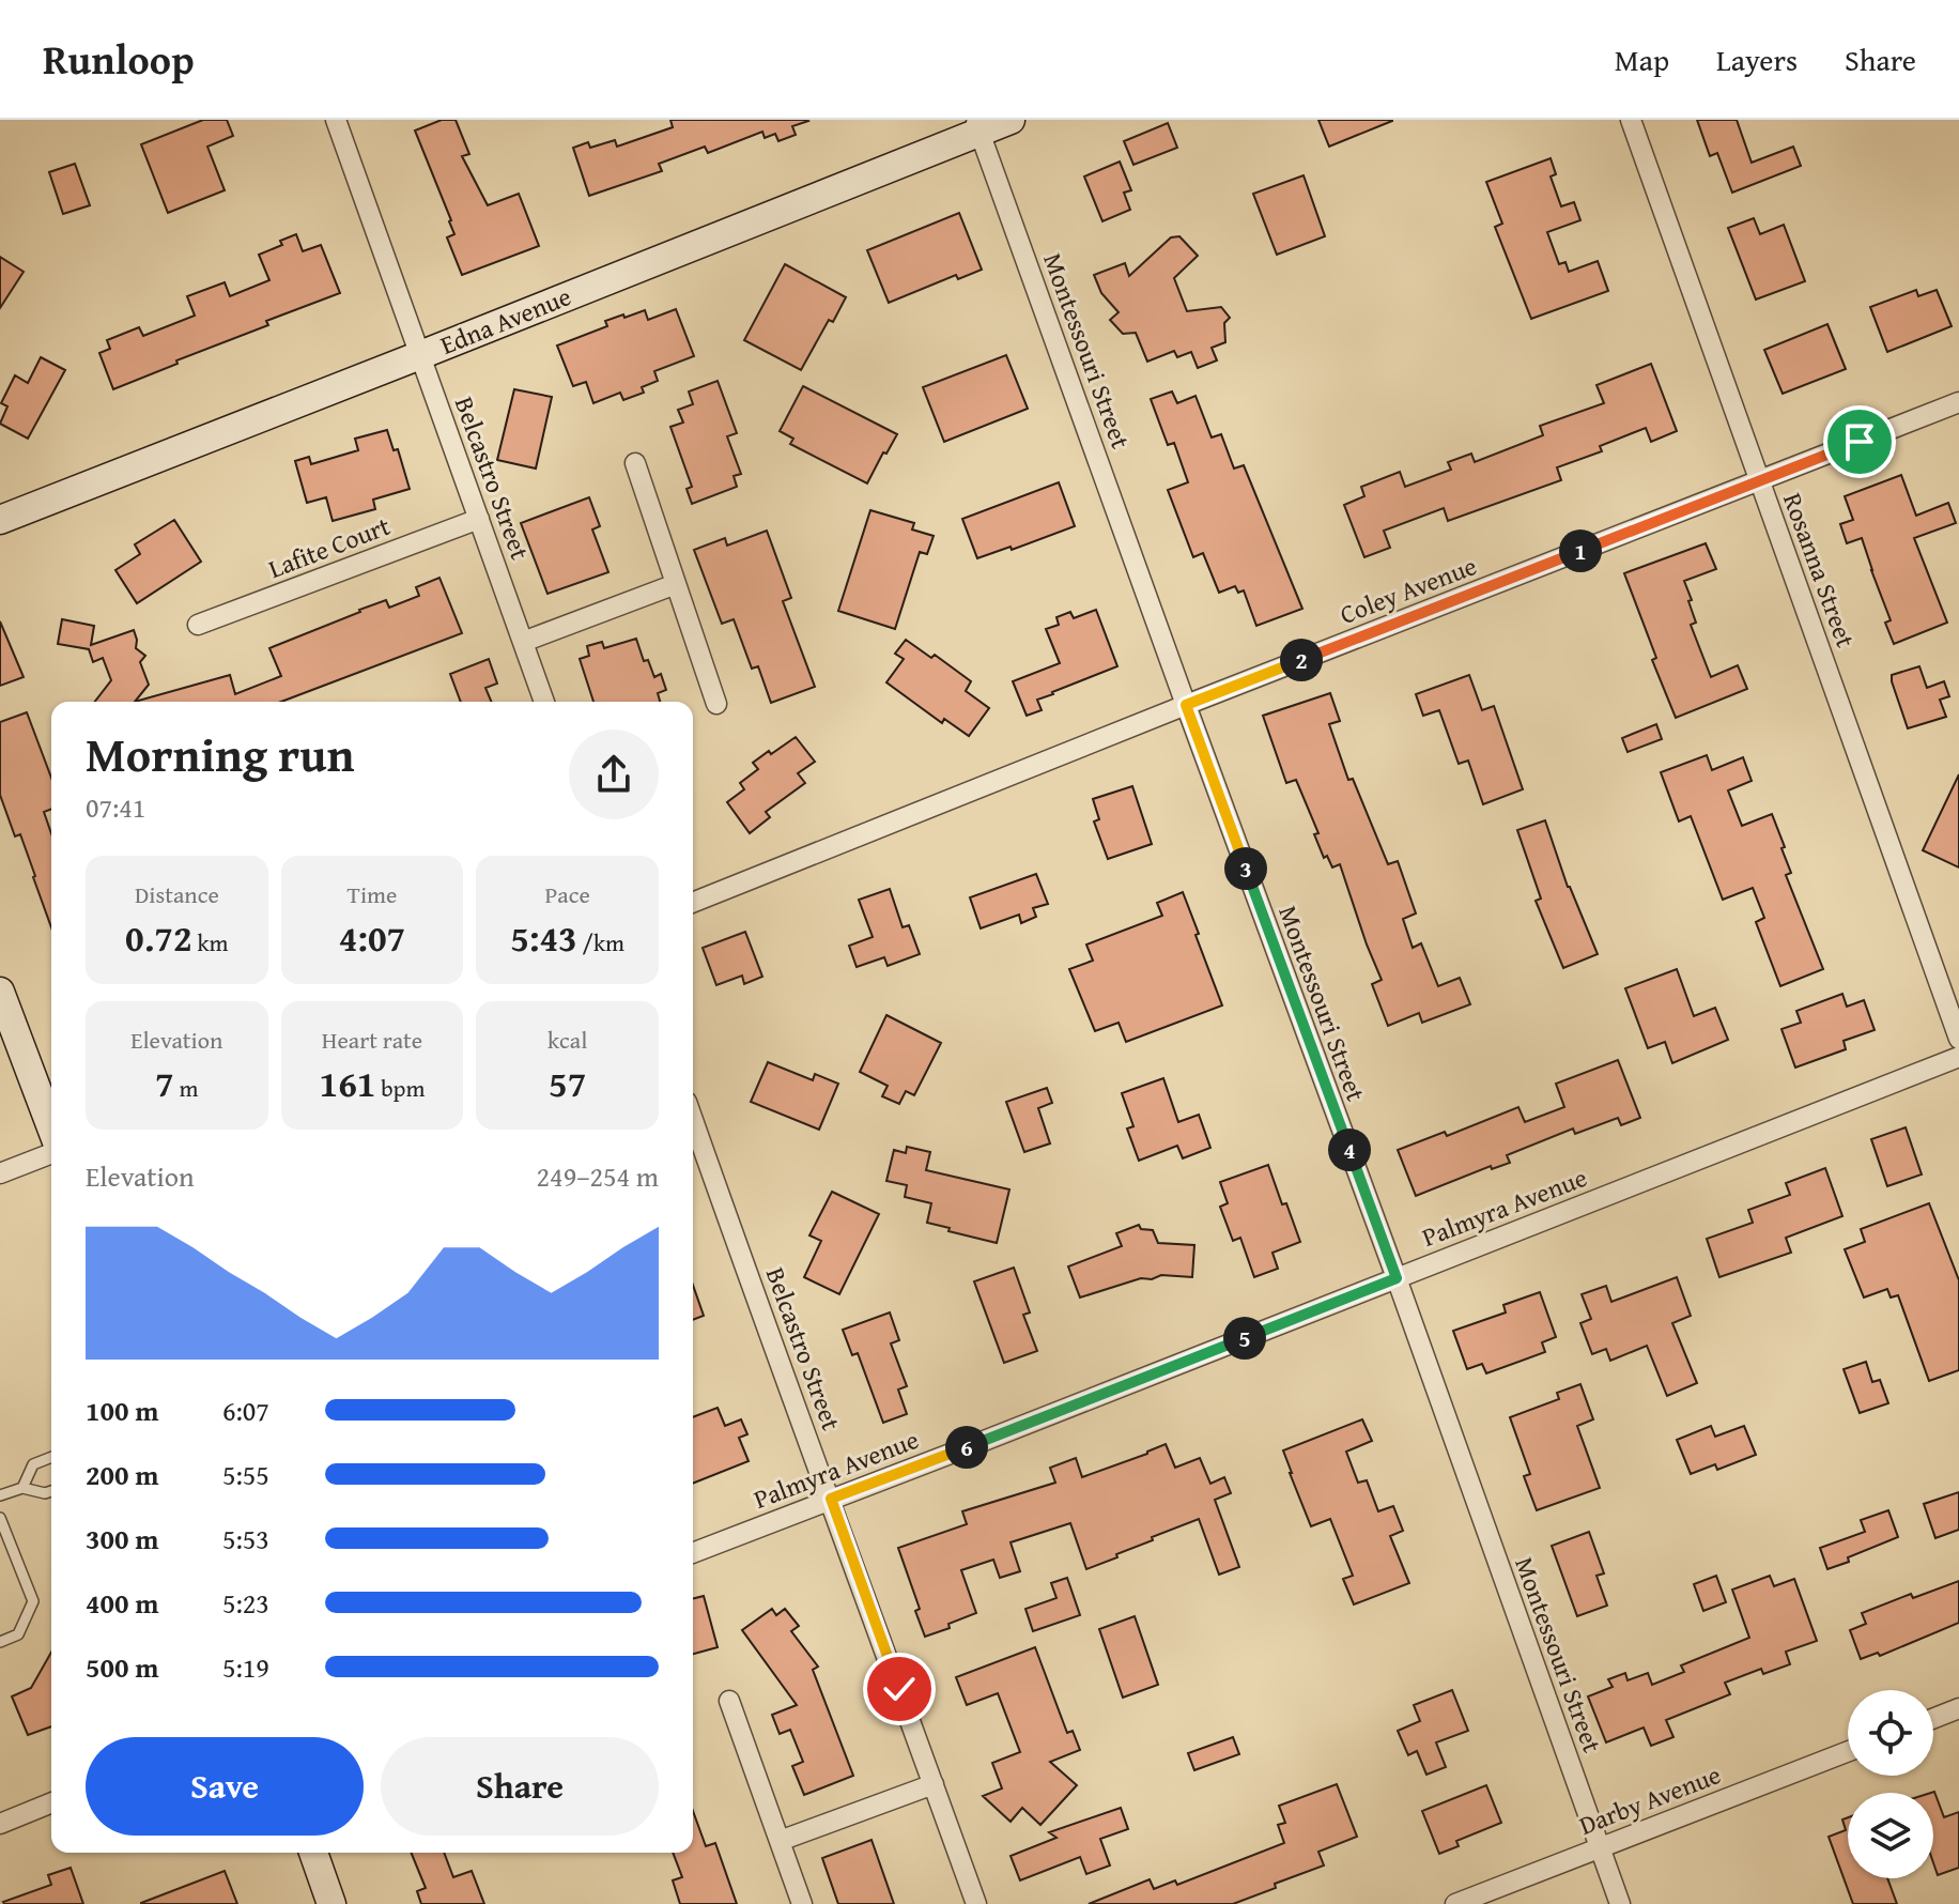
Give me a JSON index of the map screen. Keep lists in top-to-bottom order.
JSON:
{
  "streets": {
    "street": [
      "Edna Avenue",
      "Montessouri Street",
      "Belcastro Street",
      "Lafite Court",
      "Rosanna Street",
      "Coley Avenue",
      "Palmyra Avenue",
      "Darby Avenue"
    ]
  },
  "crossings": [
    ["Edna Avenue", "Montessouri Street"],
    ["Edna Avenue", "Belcastro Street"],
    ["Montessouri Street", "Coley Avenue"],
    ["Montessouri Street", "Palmyra Avenue"],
    ["Montessouri Street", "Darby Avenue"],
    ["Belcastro Street", "Lafite Court"],
    ["Belcastro Street", "Palmyra Avenue"],
    ["Rosanna Street", "Coley Avenue"]
  ],
  "page": {
    "header": "Runloop",
    "nav": ["Map", "Layers", "Share"],
    "pins": [
      "1",
      "2",
      "3",
      "4",
      "5",
      "6"
    ],
    "heading": ["Morning run", "07:41"],
    "stats": [
      ["Distance", "0.72 km"],
      ["Time", "4:07"],
      ["Pace", "5:43 /km"],
      ["Elevation", "7 m"],
      ["Heart rate", "161 bpm"],
      ["kcal", "57"]
    ],
    "chart": ["Elevation", "249–254 m"],
    "list": [
      {
        "name": "100 m",
        "note": "6:07"
      },
      {
        "name": "200 m",
        "note": "5:55"
      },
      {
        "name": "300 m",
        "note": "5:53"
      },
      {
        "name": "400 m",
        "note": "5:23"
      },
      {
        "name": "500 m",
        "note": "5:19"
      }
    ],
    "buttons": ["Save", "Share"]
  }
}
